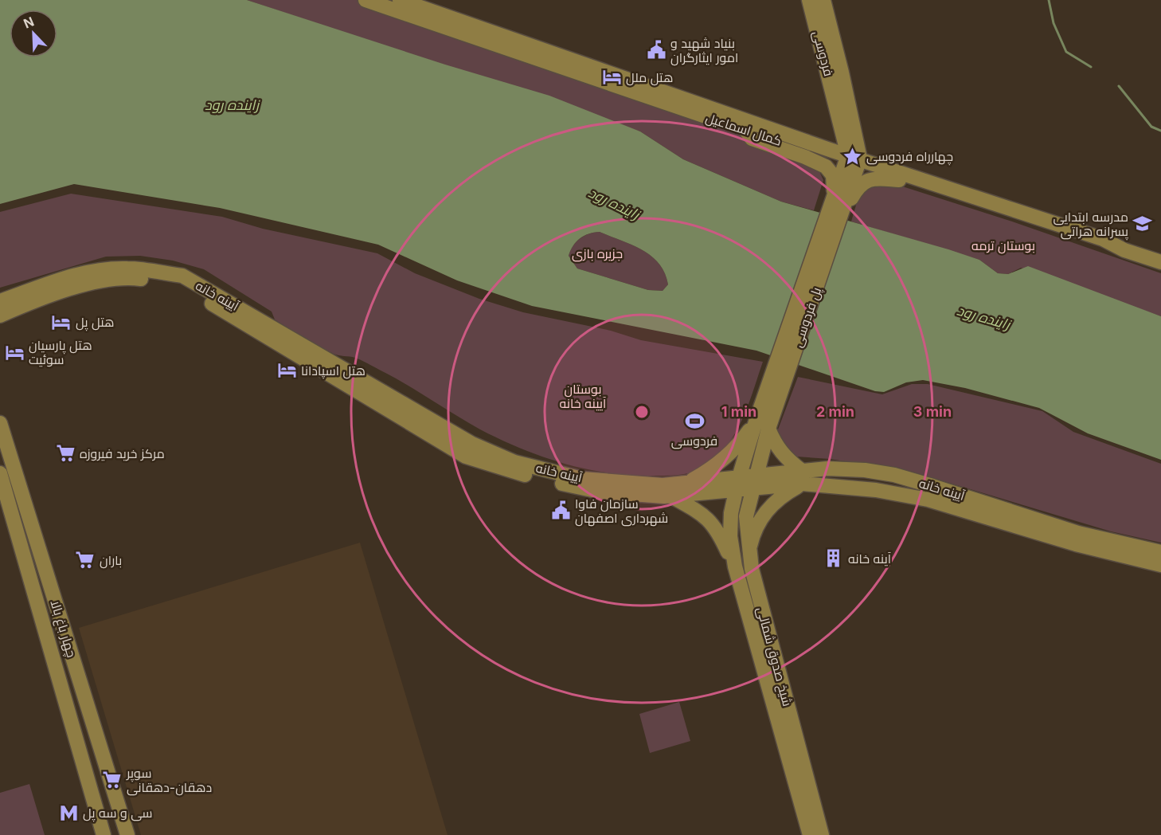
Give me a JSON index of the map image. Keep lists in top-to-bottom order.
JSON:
{
  "streets": {
    "main road": [
      "فردوسی",
      "کمال اسماعیل",
      "آیینه خانه",
      "پل فردوسی",
      "چهار باغ بالا",
      "شیخ صدوق شمالی"
    ]
  },
  "crossings": [
    ["فردوسی", "کمال اسماعیل"],
    ["فردوسی", "پل فردوسی"],
    ["کمال اسماعیل", "پل فردوسی"],
    ["آیینه خانه", "پل فردوسی"],
    ["آیینه خانه", "شیخ صدوق شمالی"],
    ["پل فردوسی", "شیخ صدوق شمالی"]
  ],
  "water": ["زاینده رود"],
  "parks": ["بوستان ترمه", "جزیره بازی", "بوستان آیینه خانه"],
  "places": {
    "public building": ["بنیاد شهید و امور ایثارگران", "سازمان فاوا شهرداری اصفهان"],
    "hotel": [
      "هتل ملل",
      "هتل پل",
      "هتل پارسیان سوئیت",
      "هتل اسپادانا"
    ],
    "place": ["چهارراه فردوسی"],
    "school or university": ["مدرسه ابتدایی پسرانه هراتی"],
    "sports": ["فردوسی"],
    "supermarket": ["مرکز خرید فیروزه", "باران", "سوپر دهقان-دهقانی"],
    "building": ["آینه خانه"],
    "metro station": ["سی و سه پل"]
  },
  "north": "top left",
  "rings": ["1 min", "2 min", "3 min"]
}
